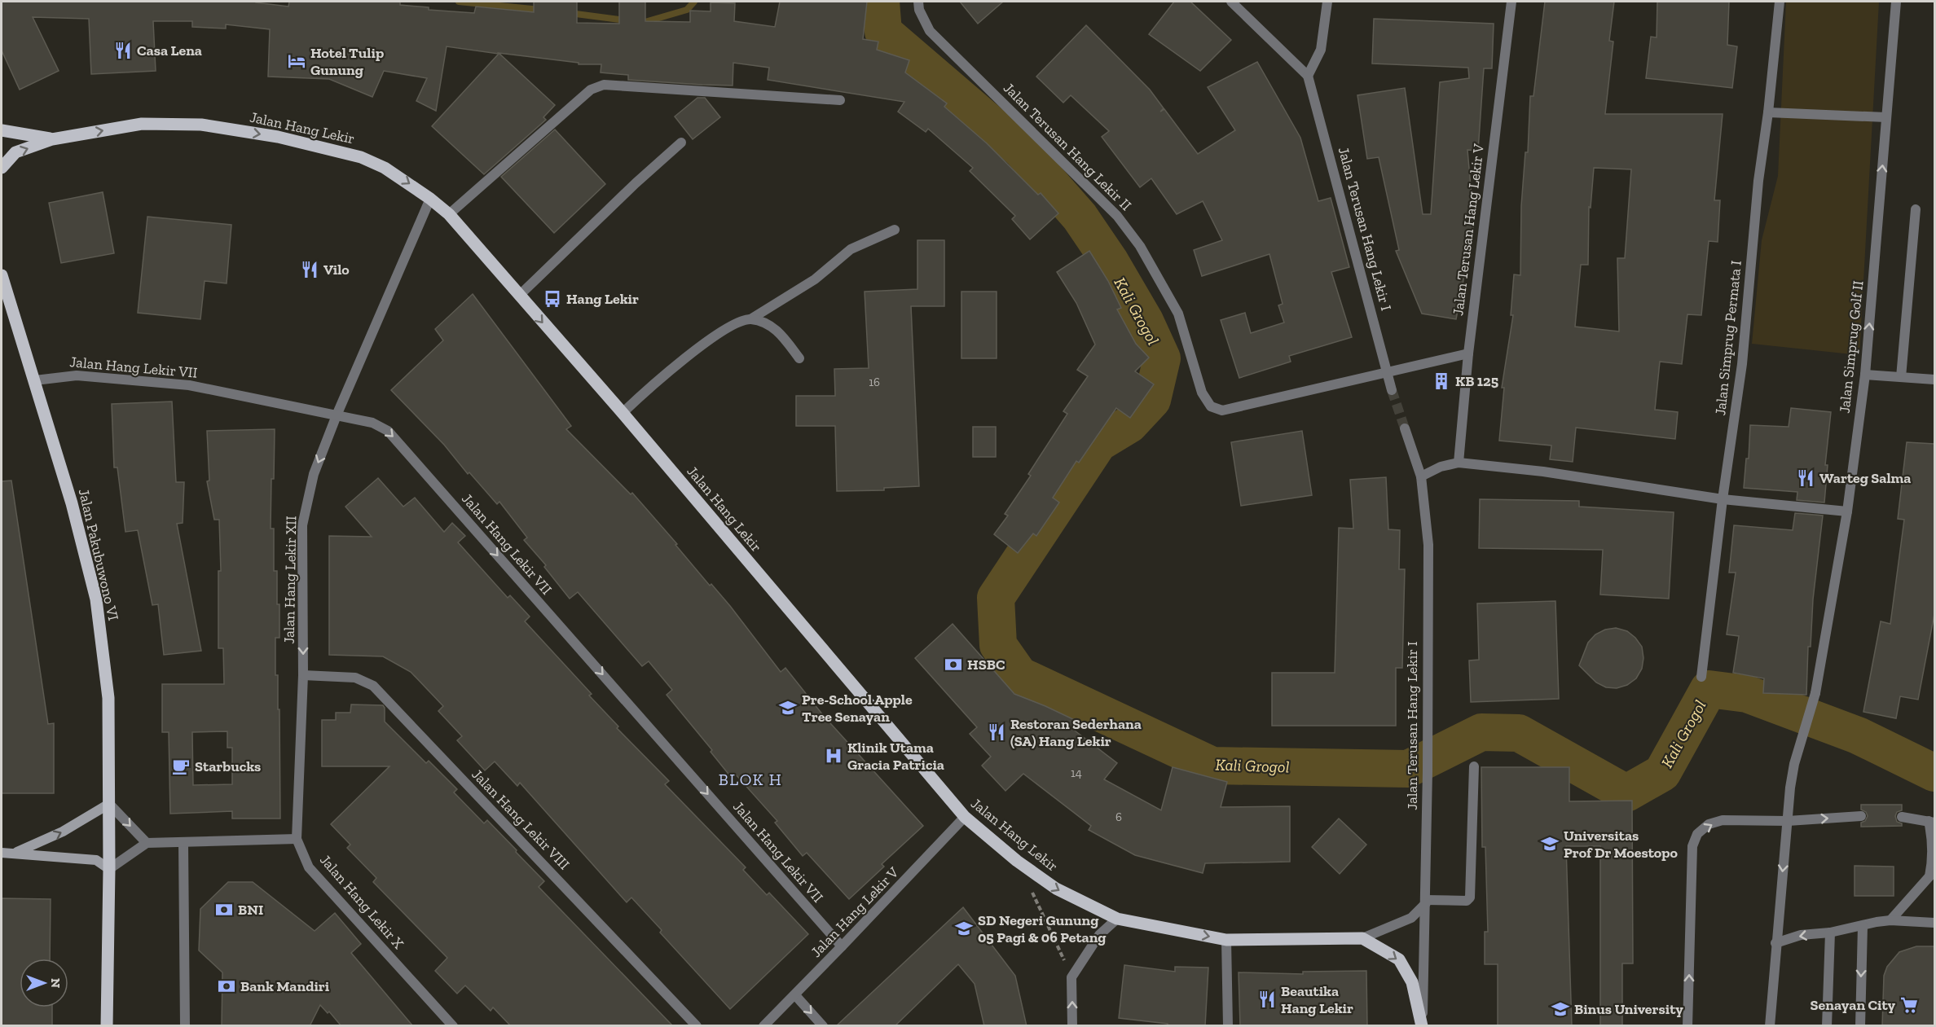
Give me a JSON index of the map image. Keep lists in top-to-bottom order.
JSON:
{
  "streets": {
    "main road": ["Jalan Hang Lekir", "Jalan Pakubuwono VI"],
    "street": [
      "Jalan Terusan Hang Lekir II",
      "Jalan Terusan Hang Lekir I",
      "Jalan Terusan Hang Lekir V",
      "Jalan Simprug Permata I",
      "Jalan Simprug Golf II",
      "Jalan Hang Lekir VII",
      "Jalan Hang Lekir XII",
      "Jalan Hang Lekir VIII",
      "Jalan Hang Lekir X",
      "Jalan Hang Lekir V"
    ]
  },
  "crossings": [
    ["Jalan Hang Lekir", "Jalan Terusan Hang Lekir I"],
    ["Jalan Hang Lekir", "Jalan Hang Lekir XII"],
    ["Jalan Hang Lekir", "Jalan Hang Lekir V"],
    ["Jalan Terusan Hang Lekir II", "Jalan Terusan Hang Lekir I"],
    ["Jalan Terusan Hang Lekir II", "Jalan Terusan Hang Lekir V"],
    ["Jalan Hang Lekir VII", "Jalan Pakubuwono VI"],
    ["Jalan Hang Lekir VII", "Jalan Hang Lekir XII"],
    ["Jalan Hang Lekir VII", "Jalan Hang Lekir V"],
    ["Jalan Hang Lekir XII", "Jalan Hang Lekir VIII"],
    ["Jalan Hang Lekir XII", "Jalan Hang Lekir X"]
  ],
  "one_way": ["Jalan Hang Lekir", "Jalan Hang Lekir VII", "Jalan Hang Lekir XII"],
  "districts": ["BLOK H"],
  "water": ["Kali Grogol"],
  "places": {
    "restaurant": [
      "Casa Lena",
      "Vilo",
      "Warteg Salma",
      "Restoran Sederhana (SA) Hang Lekir",
      "Beautika Hang Lekir"
    ],
    "hotel": ["Hotel Tulip Gunung"],
    "bus stop": ["Hang Lekir"],
    "building": ["KB 125"],
    "bank": ["HSBC", "BNI", "Bank Mandiri"],
    "school or university": [
      "Pre-School Apple Tree Senayan",
      "Universitas Prof Dr Moestopo",
      "SD Negeri Gunung 05 Pagi & 06 Petang",
      "Binus University"
    ],
    "hospital": ["Klinik Utama Gracia Patricia"],
    "cafe": ["Starbucks"],
    "supermarket": ["Senayan City"]
  },
  "house_numbers": ["16", "14", "6"],
  "north": "right"
}
